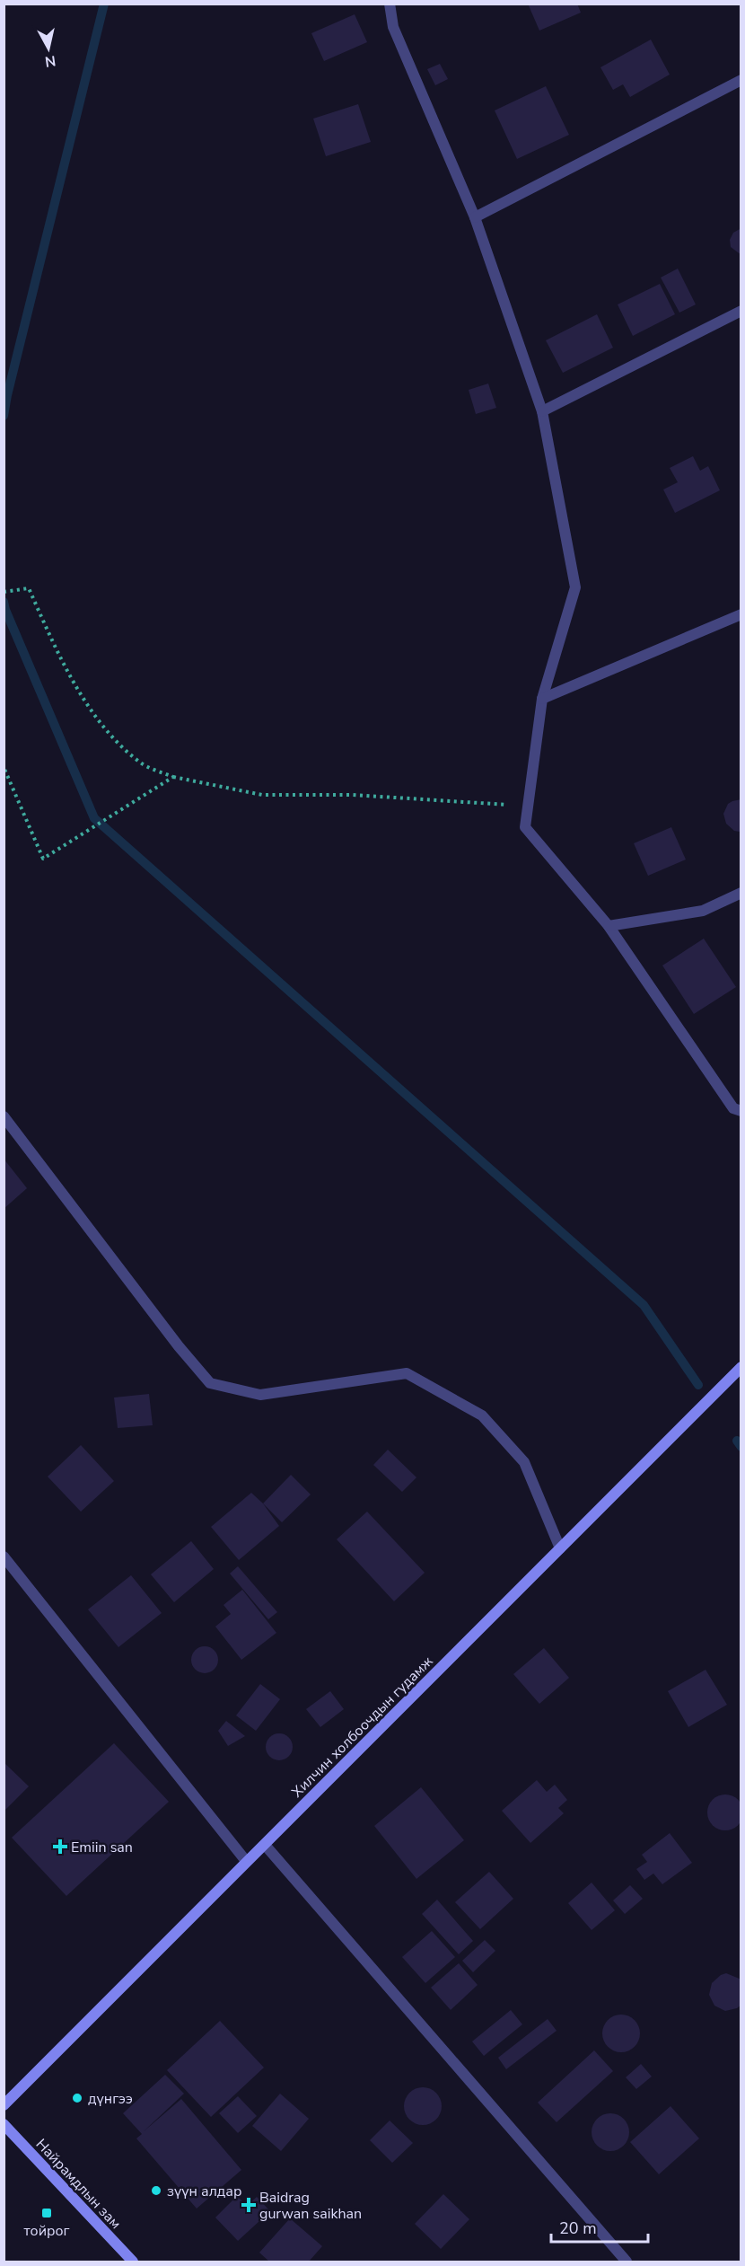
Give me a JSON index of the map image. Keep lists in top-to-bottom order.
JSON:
{
  "streets": {
    "main road": ["Хилчин холбоочдын гудамж", "Найрамдлын зам"]
  },
  "places": {
    "health": ["Emiin san", "Baidrag gurwan saikhan"],
    "other": ["дүнгээ", "зүүн алдар"],
    "transit": ["тойрог"]
  },
  "scale_bar": "20 m",
  "north": "bottom"
}
